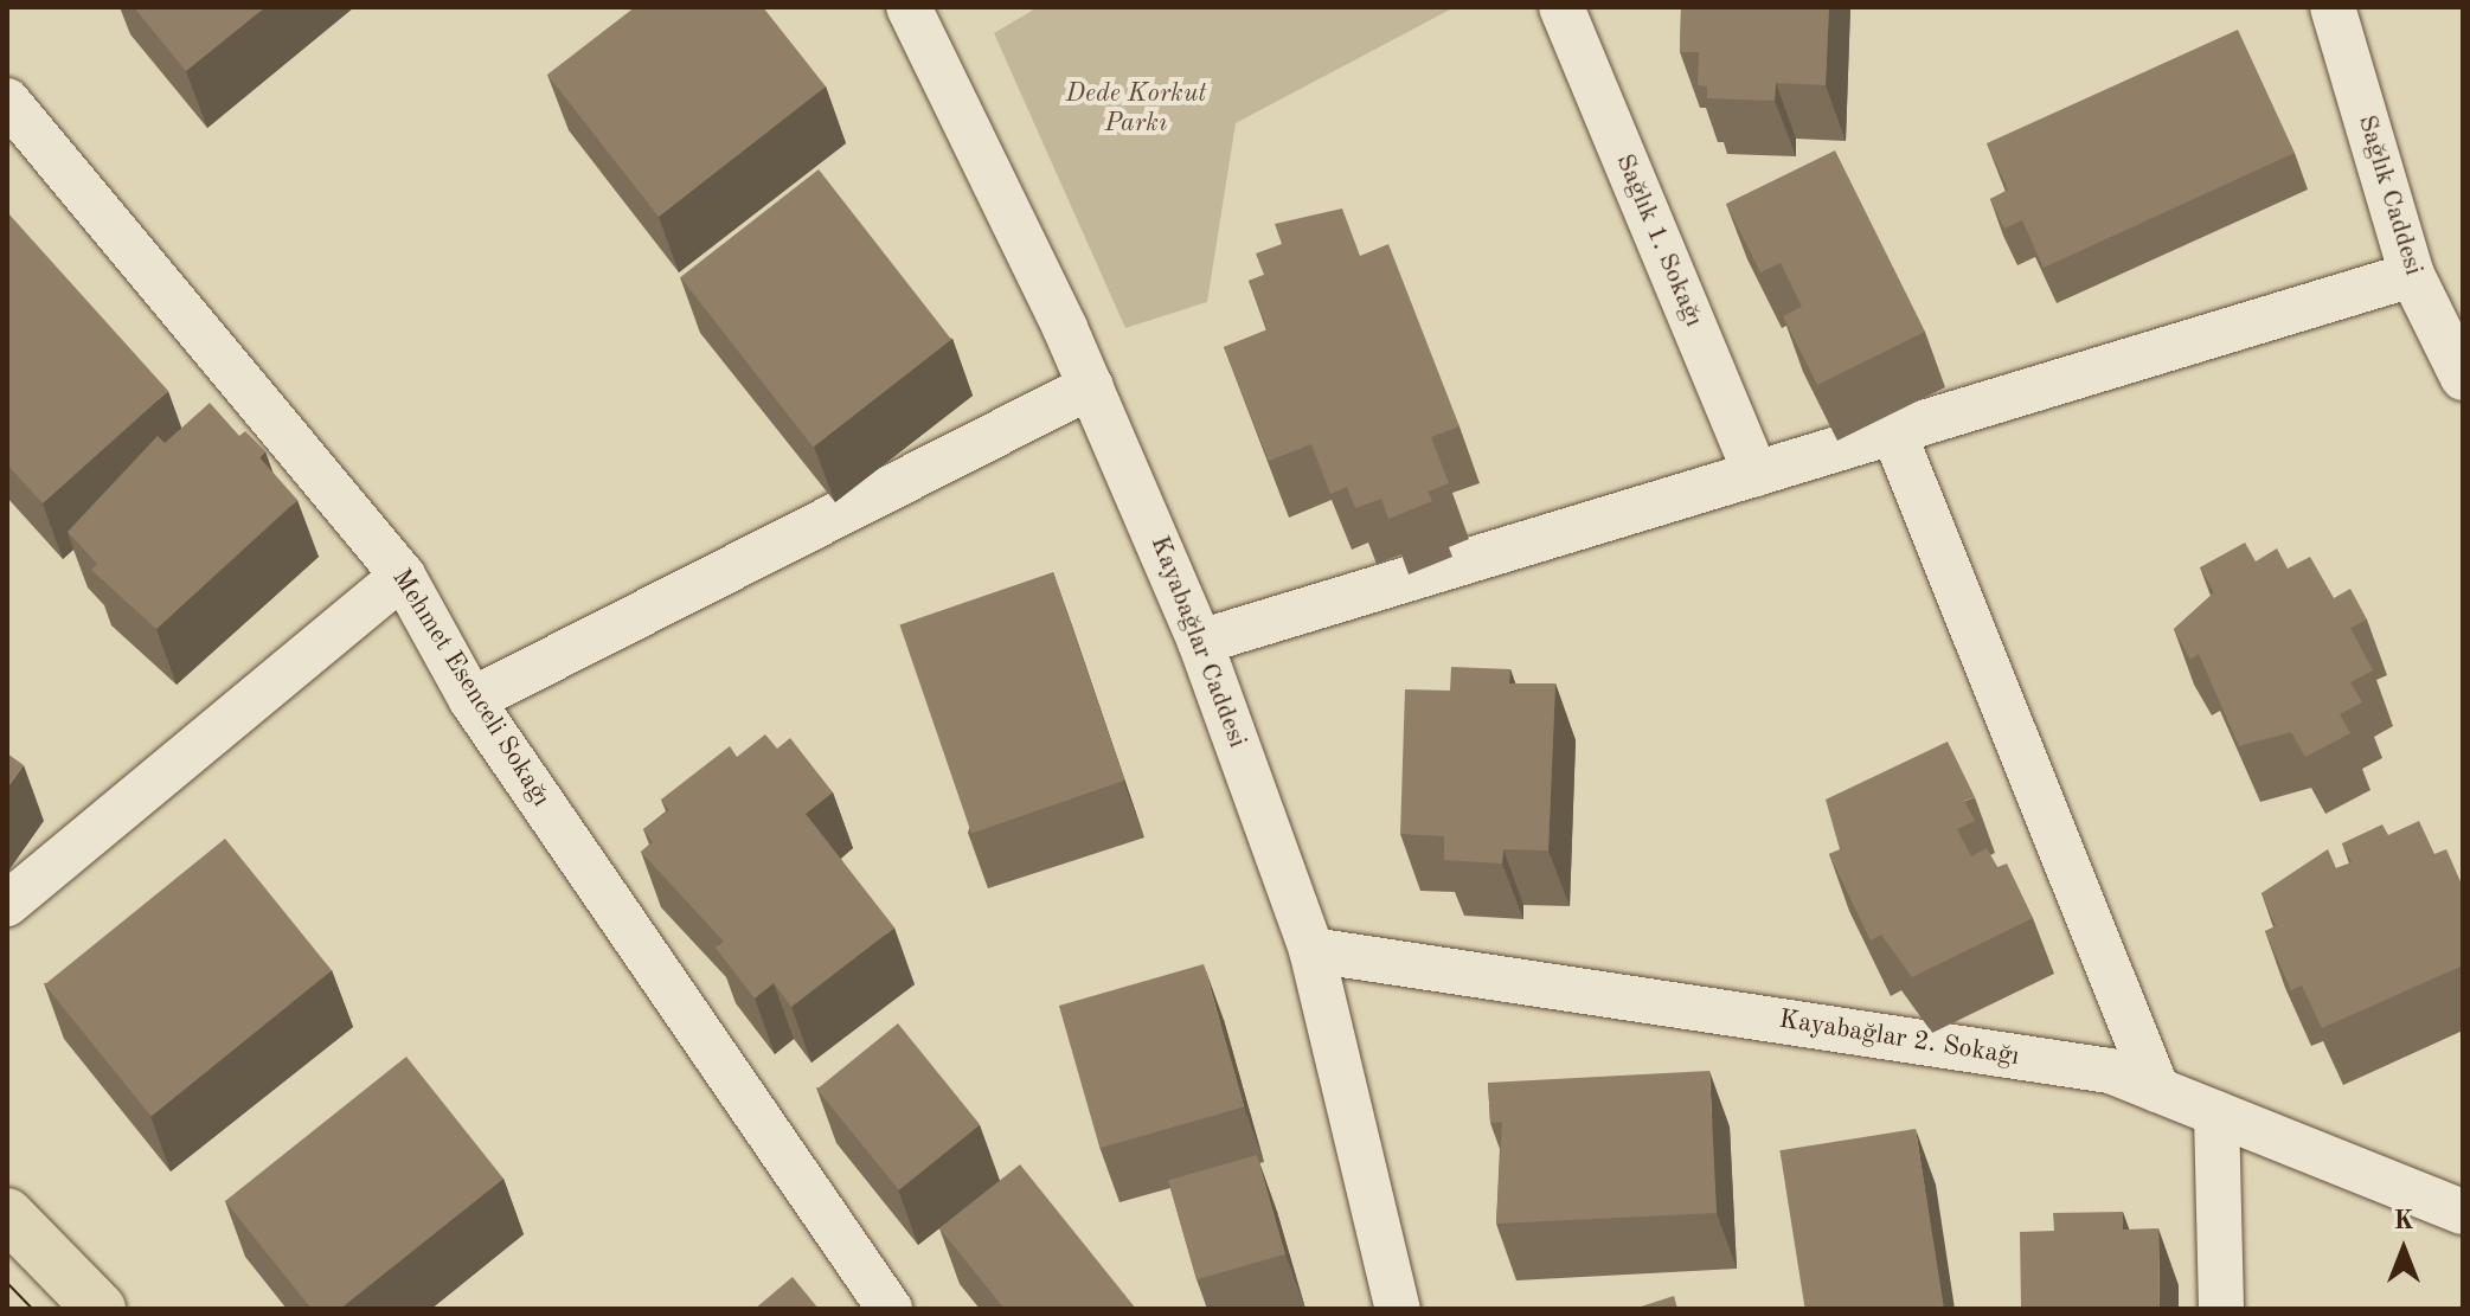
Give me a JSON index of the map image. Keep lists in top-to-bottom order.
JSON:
{
  "streets": {
    "street": [
      "Sağlık Caddesi",
      "Sağlık 1. Sokağı",
      "Kayabağlar Caddesi",
      "Mehmet Esenceli Sokağı",
      "Kayabağlar 2. Sokağı"
    ]
  },
  "crossings": [
    ["Kayabağlar Caddesi", "Kayabağlar 2. Sokağı"]
  ],
  "parks": ["Dede Korkut Parkı"],
  "north": "top"
}
